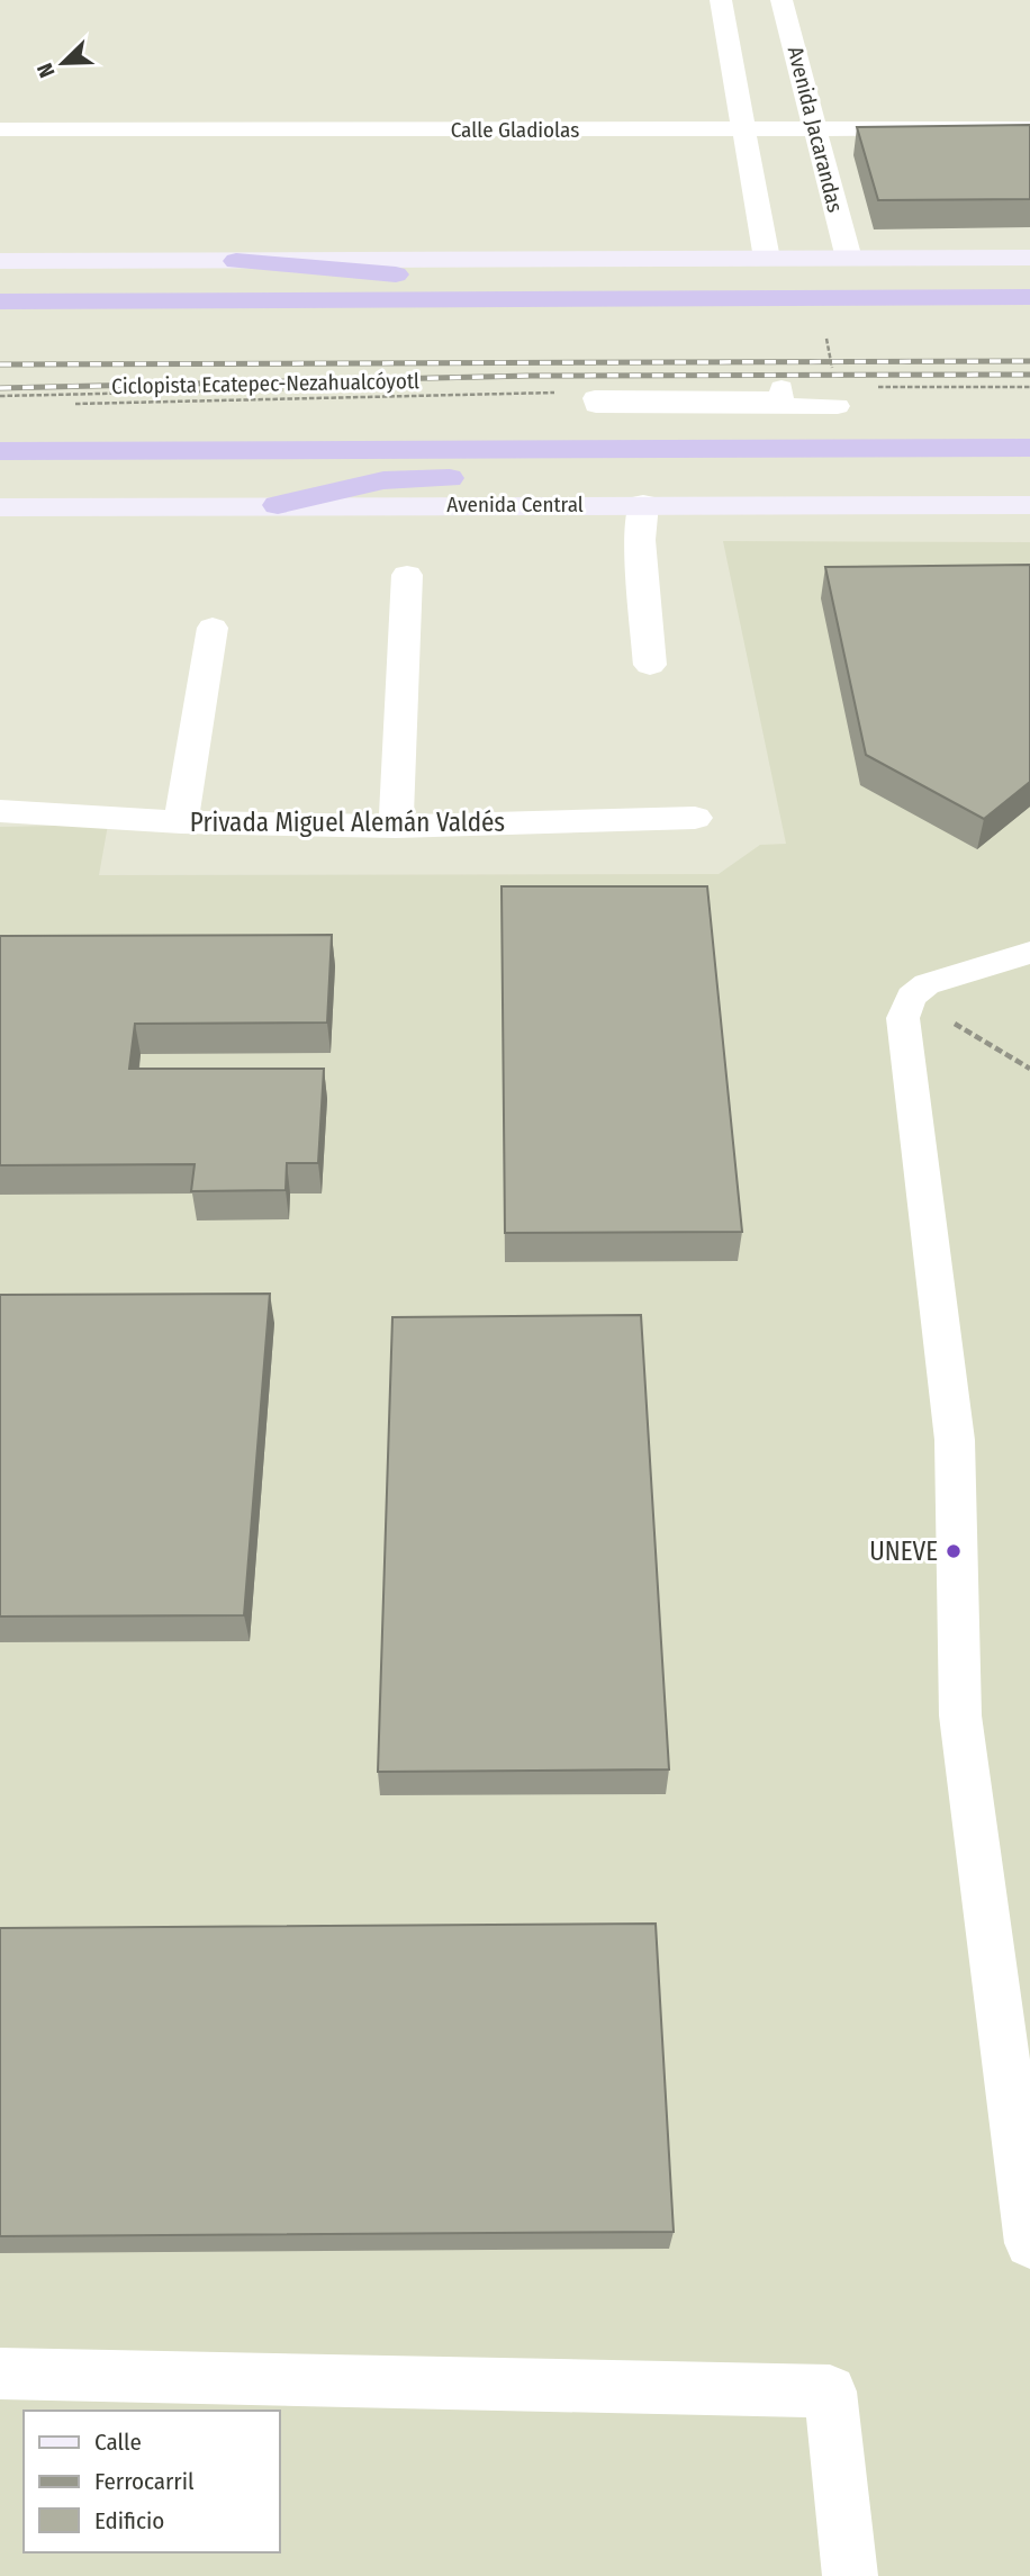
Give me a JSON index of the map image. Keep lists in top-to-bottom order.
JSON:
{
  "streets": {
    "main road": ["Avenida Central"],
    "street": ["Calle Gladiolas", "Avenida Jacarandas", "Privada Miguel Alemán Valdés"],
    "path": ["Ciclopista Ecatepec-Nezahualcóyotl"]
  },
  "crossings": [
    ["Calle Gladiolas", "Avenida Jacarandas"]
  ],
  "places": ["UNEVE"],
  "legend": ["Calle", "Ferrocarril", "Edificio"],
  "north": "bottom left"
}
